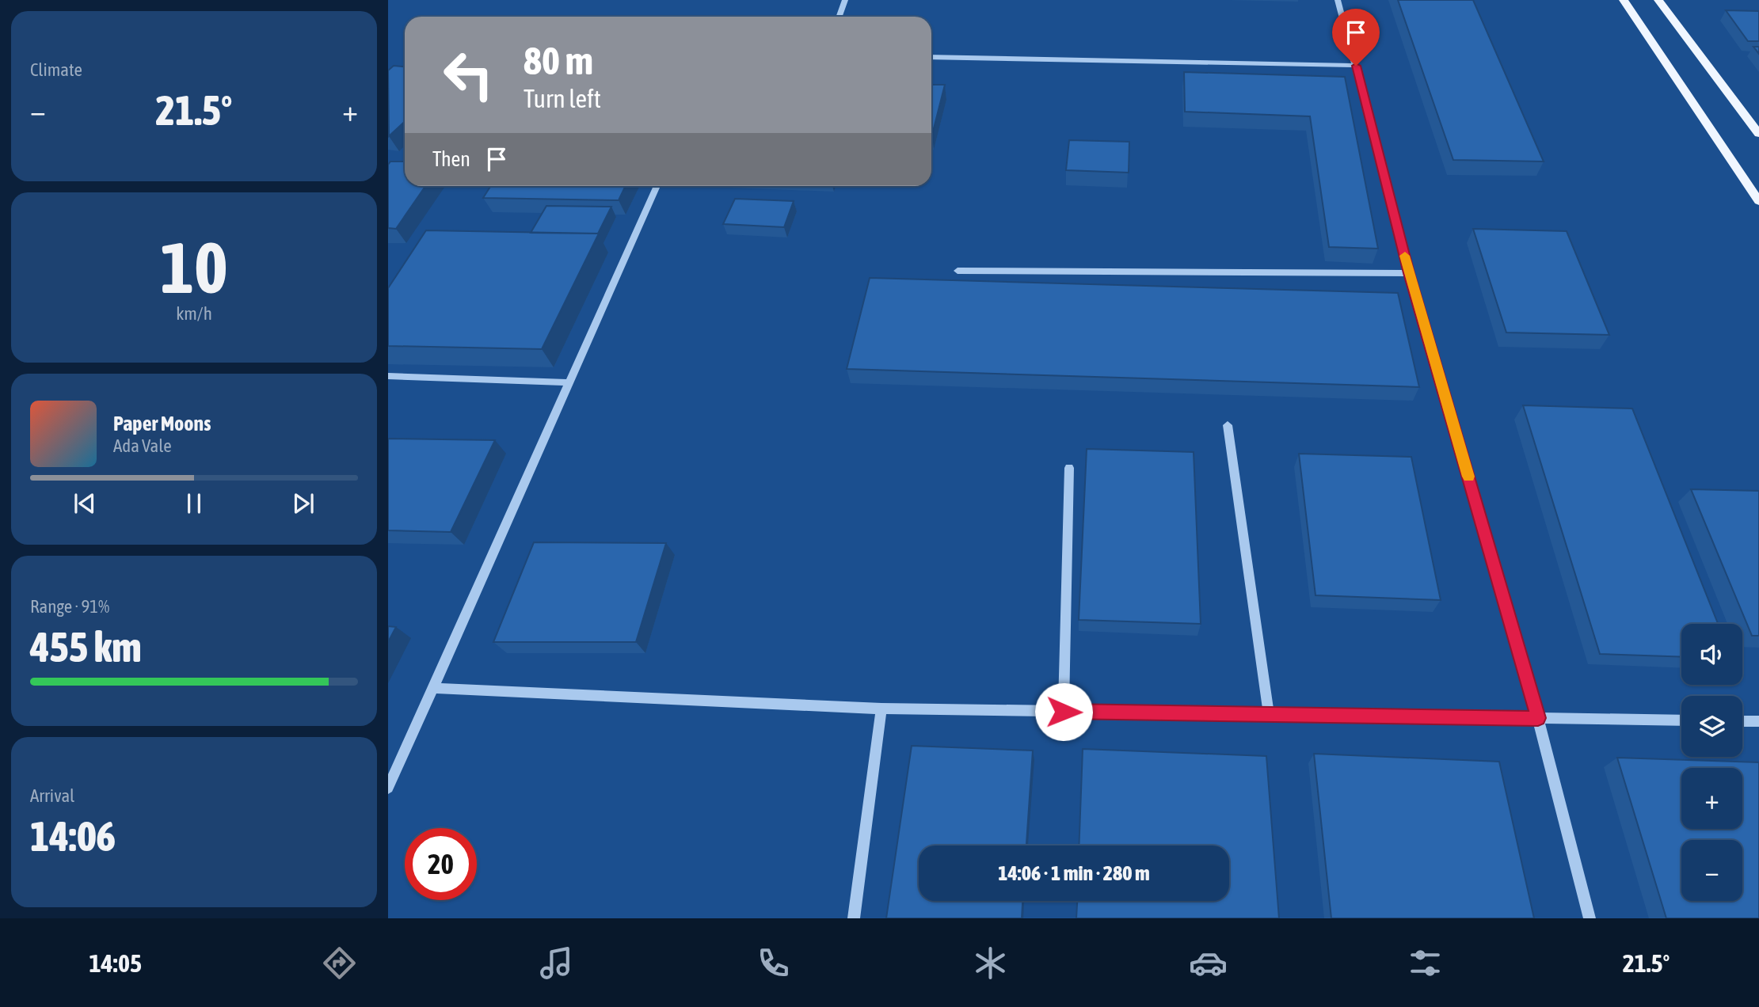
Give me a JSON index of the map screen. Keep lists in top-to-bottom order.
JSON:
{
  "page": {
    "tile": [
      "Climate",
      ["10", "km/h"],
      ["Range · 91%", "455 km"],
      ["Arrival", "14:06"]
    ],
    "turn": ["80 m", "Turn left"],
    "heat": ["−", "21.5°", "+"],
    "then": "Then",
    "song": ["Paper Moons", "Ada Vale"],
    "map_buttons": ["+", "−"],
    "limit": "20",
    "trip": "14:06 · 1 min · 280 m",
    "tabs": ["14:05", "21.5°"]
  }
}
